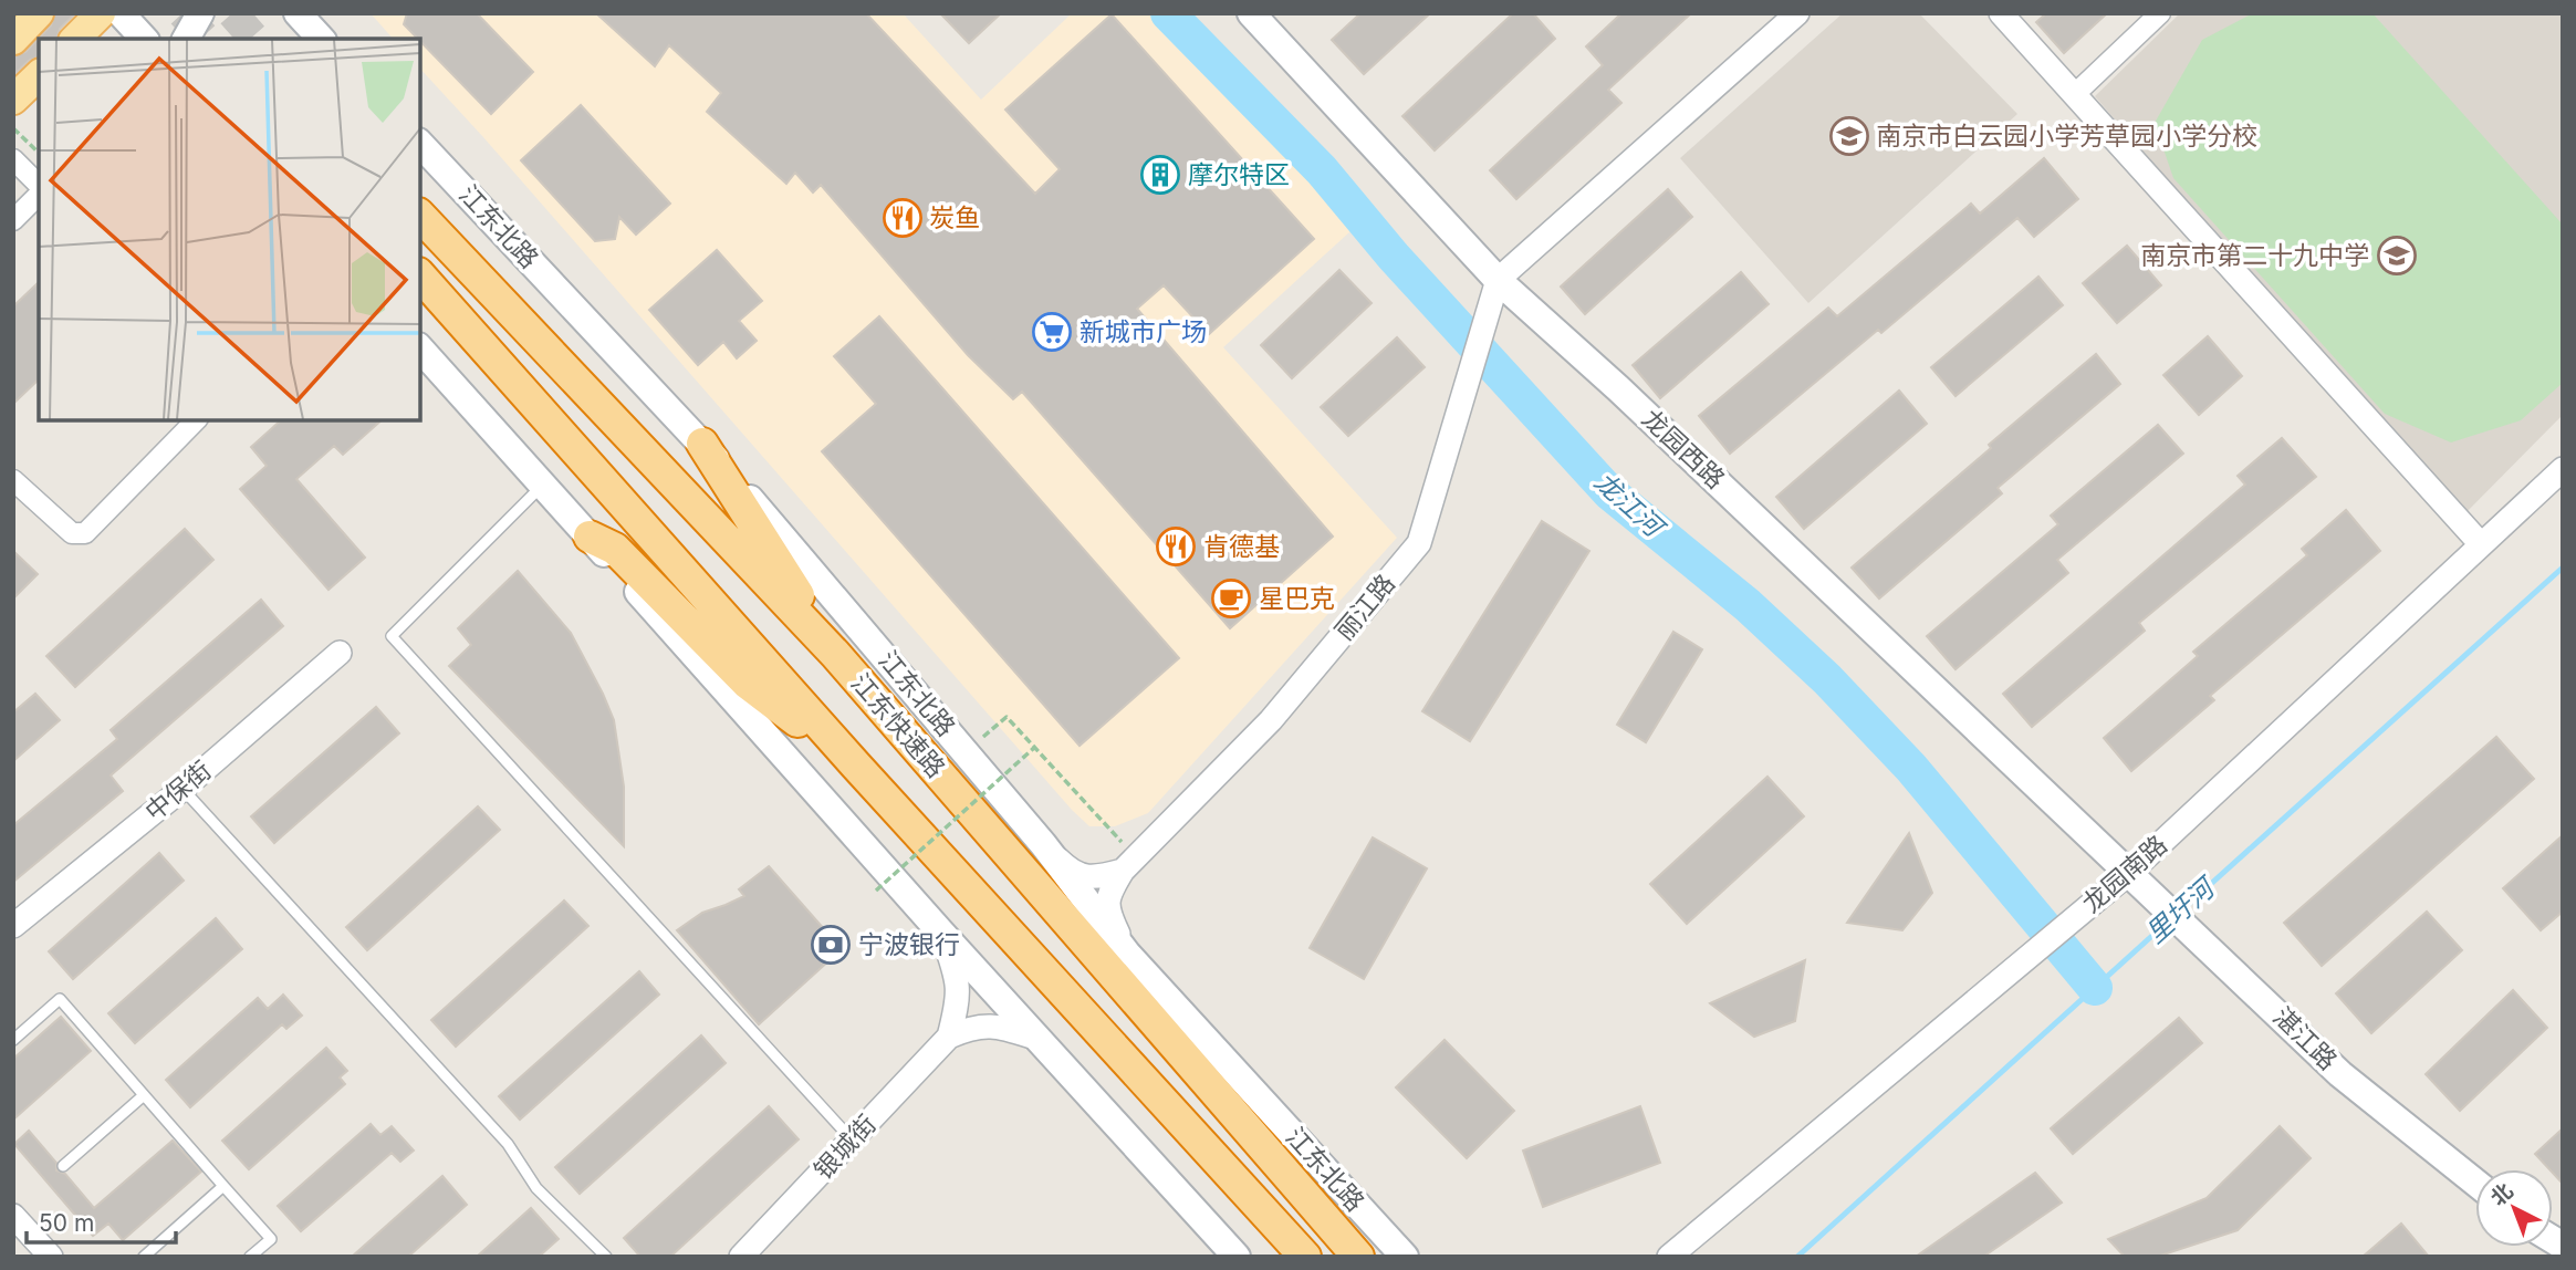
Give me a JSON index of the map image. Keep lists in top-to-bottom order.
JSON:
{
  "streets": {
    "highway": ["江东快速路"],
    "main road": ["江东北路", "龙园西路", "湛江路"],
    "street": [
      "丽江路",
      "中保街",
      "龙园南路",
      "银城街"
    ]
  },
  "crossings": [
    ["江东北路", "丽江路"],
    ["龙园西路", "丽江路"],
    ["龙园西路", "龙园南路"],
    ["龙园西路", "湛江路"],
    ["龙园南路", "湛江路"]
  ],
  "water": ["龙江河", "里圩河"],
  "places": {
    "school or university": ["南京市白云园小学芳草园小学分校", "南京市第二十九中学"],
    "building": ["摩尔特区"],
    "restaurant": ["炭鱼", "肯德基"],
    "supermarket": ["新城市广场"],
    "cafe": ["星巴克"],
    "bank": ["宁波银行"]
  },
  "scale_bar": "50 m",
  "north": "top left"
}
